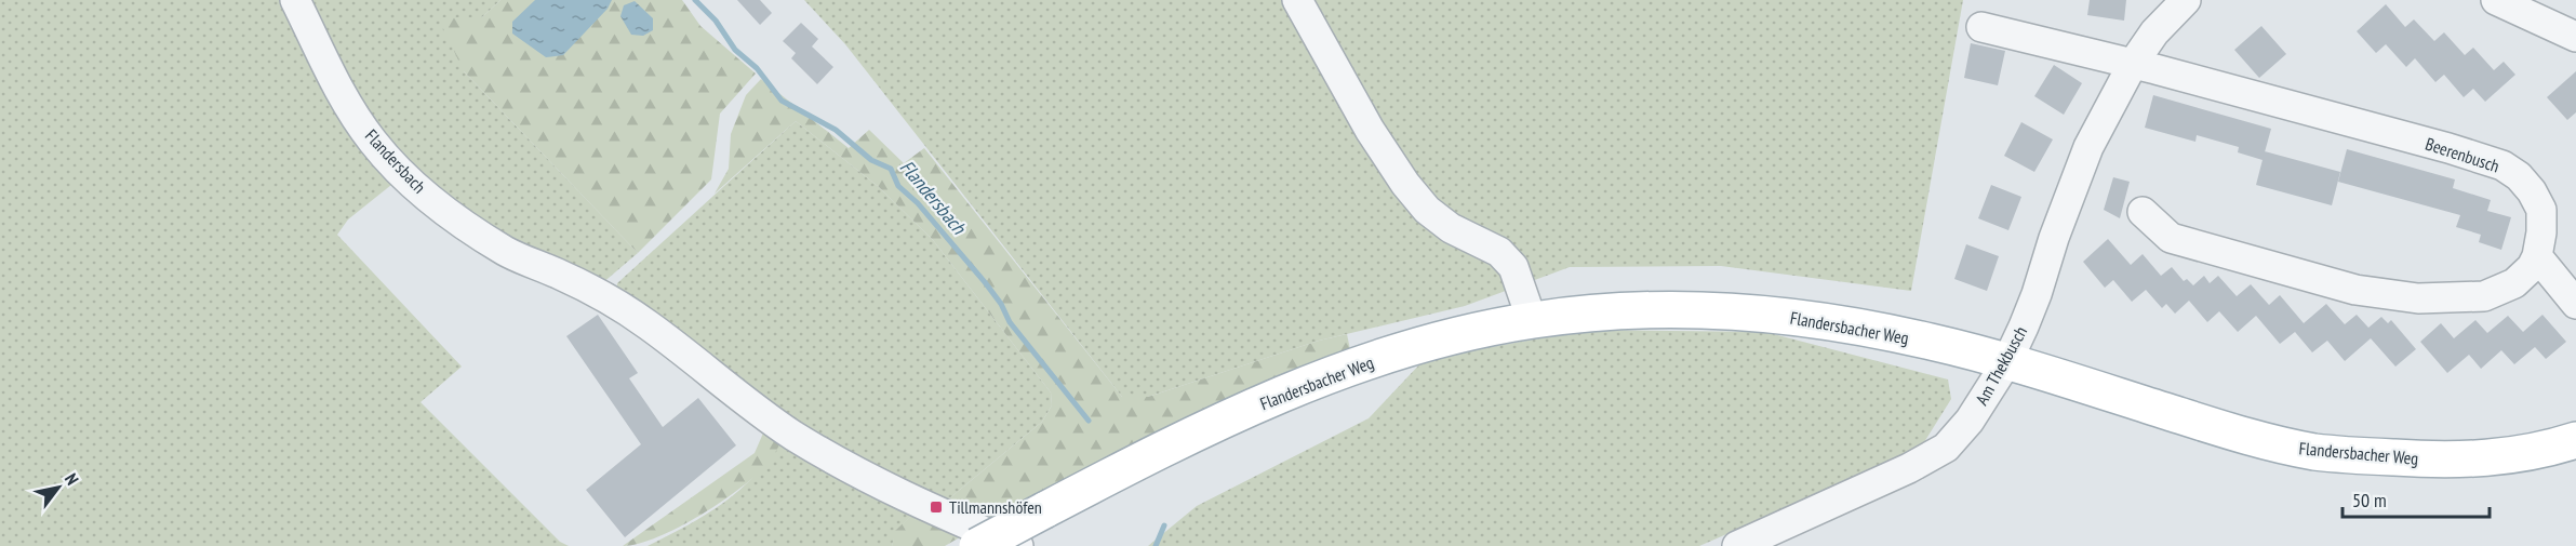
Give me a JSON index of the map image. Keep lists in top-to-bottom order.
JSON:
{
  "streets": {
    "main road": ["Flandersbacher Weg"],
    "street": ["Beerenbusch", "Flandersbach", "Am Thekbusch"]
  },
  "crossings": [
    ["Beerenbusch", "Am Thekbusch"],
    ["Flandersbacher Weg", "Am Thekbusch"]
  ],
  "water": ["Flandersbach"],
  "places": {
    "transit": ["Tillmannshöfen"]
  },
  "scale_bar": "50 m",
  "north": "top right"
}
